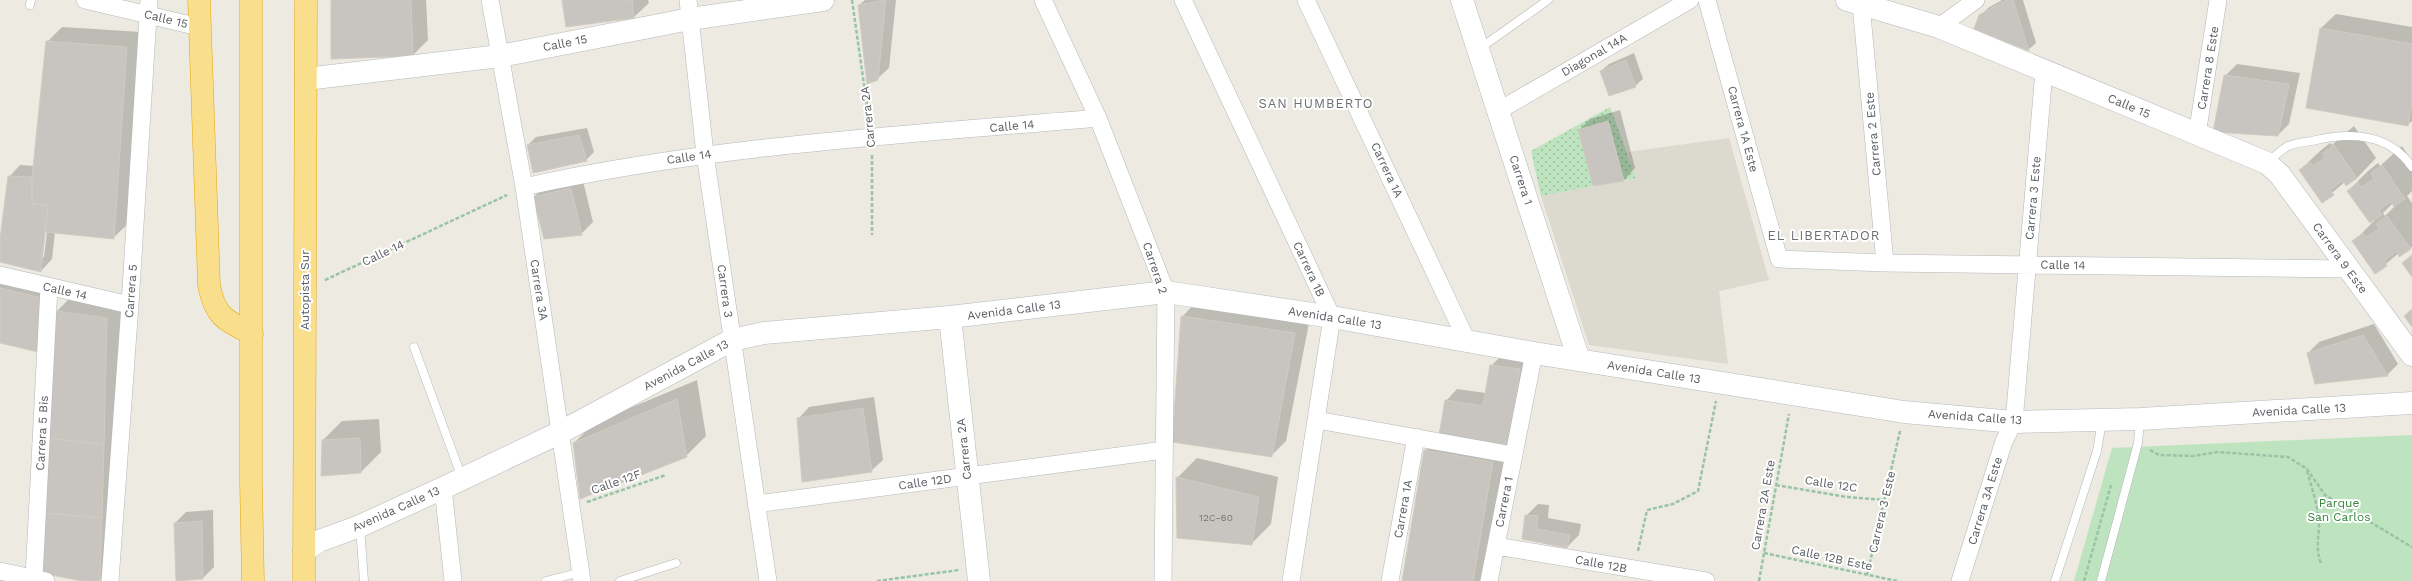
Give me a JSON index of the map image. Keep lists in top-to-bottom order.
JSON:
{
  "streets": {
    "highway": ["Autopista Sur"],
    "main road": [
      "Calle 15",
      "Carrera 2A",
      "Carrera 1",
      "Carrera 9 Este",
      "Avenida Calle 13"
    ],
    "street": [
      "Diagonal 14A",
      "Carrera 8 Este",
      "Calle 14",
      "Carrera 1A Este",
      "Carrera 2 Este",
      "Carrera 1A",
      "Carrera 3 Este",
      "Carrera 2",
      "Carrera 1B",
      "Carrera 3A",
      "Carrera 5",
      "Carrera 3",
      "Carrera 5 Bis",
      "Calle 12D",
      "Carrera 3A Este",
      "Calle 12B"
    ],
    "path": [
      "Calle 12F",
      "Calle 12C",
      "Carrera 2A Este",
      "Calle 12B Este"
    ]
  },
  "crossings": [
    ["Calle 15", "Carrera 8 Este"],
    ["Calle 15", "Carrera 2 Este"],
    ["Calle 15", "Carrera 3 Este"],
    ["Calle 15", "Carrera 9 Este"],
    ["Calle 15", "Autopista Sur"],
    ["Calle 15", "Carrera 3A"],
    ["Calle 15", "Carrera 5"],
    ["Calle 15", "Carrera 3"],
    ["Diagonal 14A", "Carrera 1"],
    ["Carrera 2A", "Calle 14"],
    ["Carrera 2A", "Avenida Calle 13"],
    ["Carrera 2A", "Calle 12D"],
    ["Calle 14", "Carrera 1A Este"],
    ["Calle 14", "Carrera 2 Este"],
    ["Calle 14", "Carrera 3 Este"],
    ["Calle 14", "Carrera 9 Este"],
    ["Calle 14", "Carrera 2"],
    ["Calle 14", "Autopista Sur"],
    ["Calle 14", "Carrera 3A"],
    ["Calle 14", "Carrera 5"],
    ["Calle 14", "Carrera 3"],
    ["Calle 14", "Carrera 5 Bis"],
    ["Carrera 1A", "Avenida Calle 13"],
    ["Carrera 1", "Avenida Calle 13"],
    ["Carrera 1", "Calle 12B"],
    ["Carrera 3 Este", "Avenida Calle 13"],
    ["Carrera 3 Este", "Calle 12C"],
    ["Carrera 3 Este", "Carrera 3A Este"],
    ["Carrera 3 Este", "Calle 12B Este"],
    ["Carrera 2", "Avenida Calle 13"],
    ["Carrera 2", "Calle 12D"],
    ["Carrera 1B", "Avenida Calle 13"],
    ["Autopista Sur", "Avenida Calle 13"],
    ["Carrera 3A", "Avenida Calle 13"],
    ["Carrera 3A", "Calle 12F"],
    ["Carrera 3", "Avenida Calle 13"],
    ["Carrera 3", "Calle 12D"],
    ["Avenida Calle 13", "Carrera 3A Este"],
    ["Calle 12C", "Carrera 2A Este"],
    ["Carrera 2A Este", "Calle 12B Este"]
  ],
  "districts": ["SAN HUMBERTO", "EL LIBERTADOR"],
  "parks": ["Parque San Carlos"],
  "house_numbers": ["12C-60"]
}
